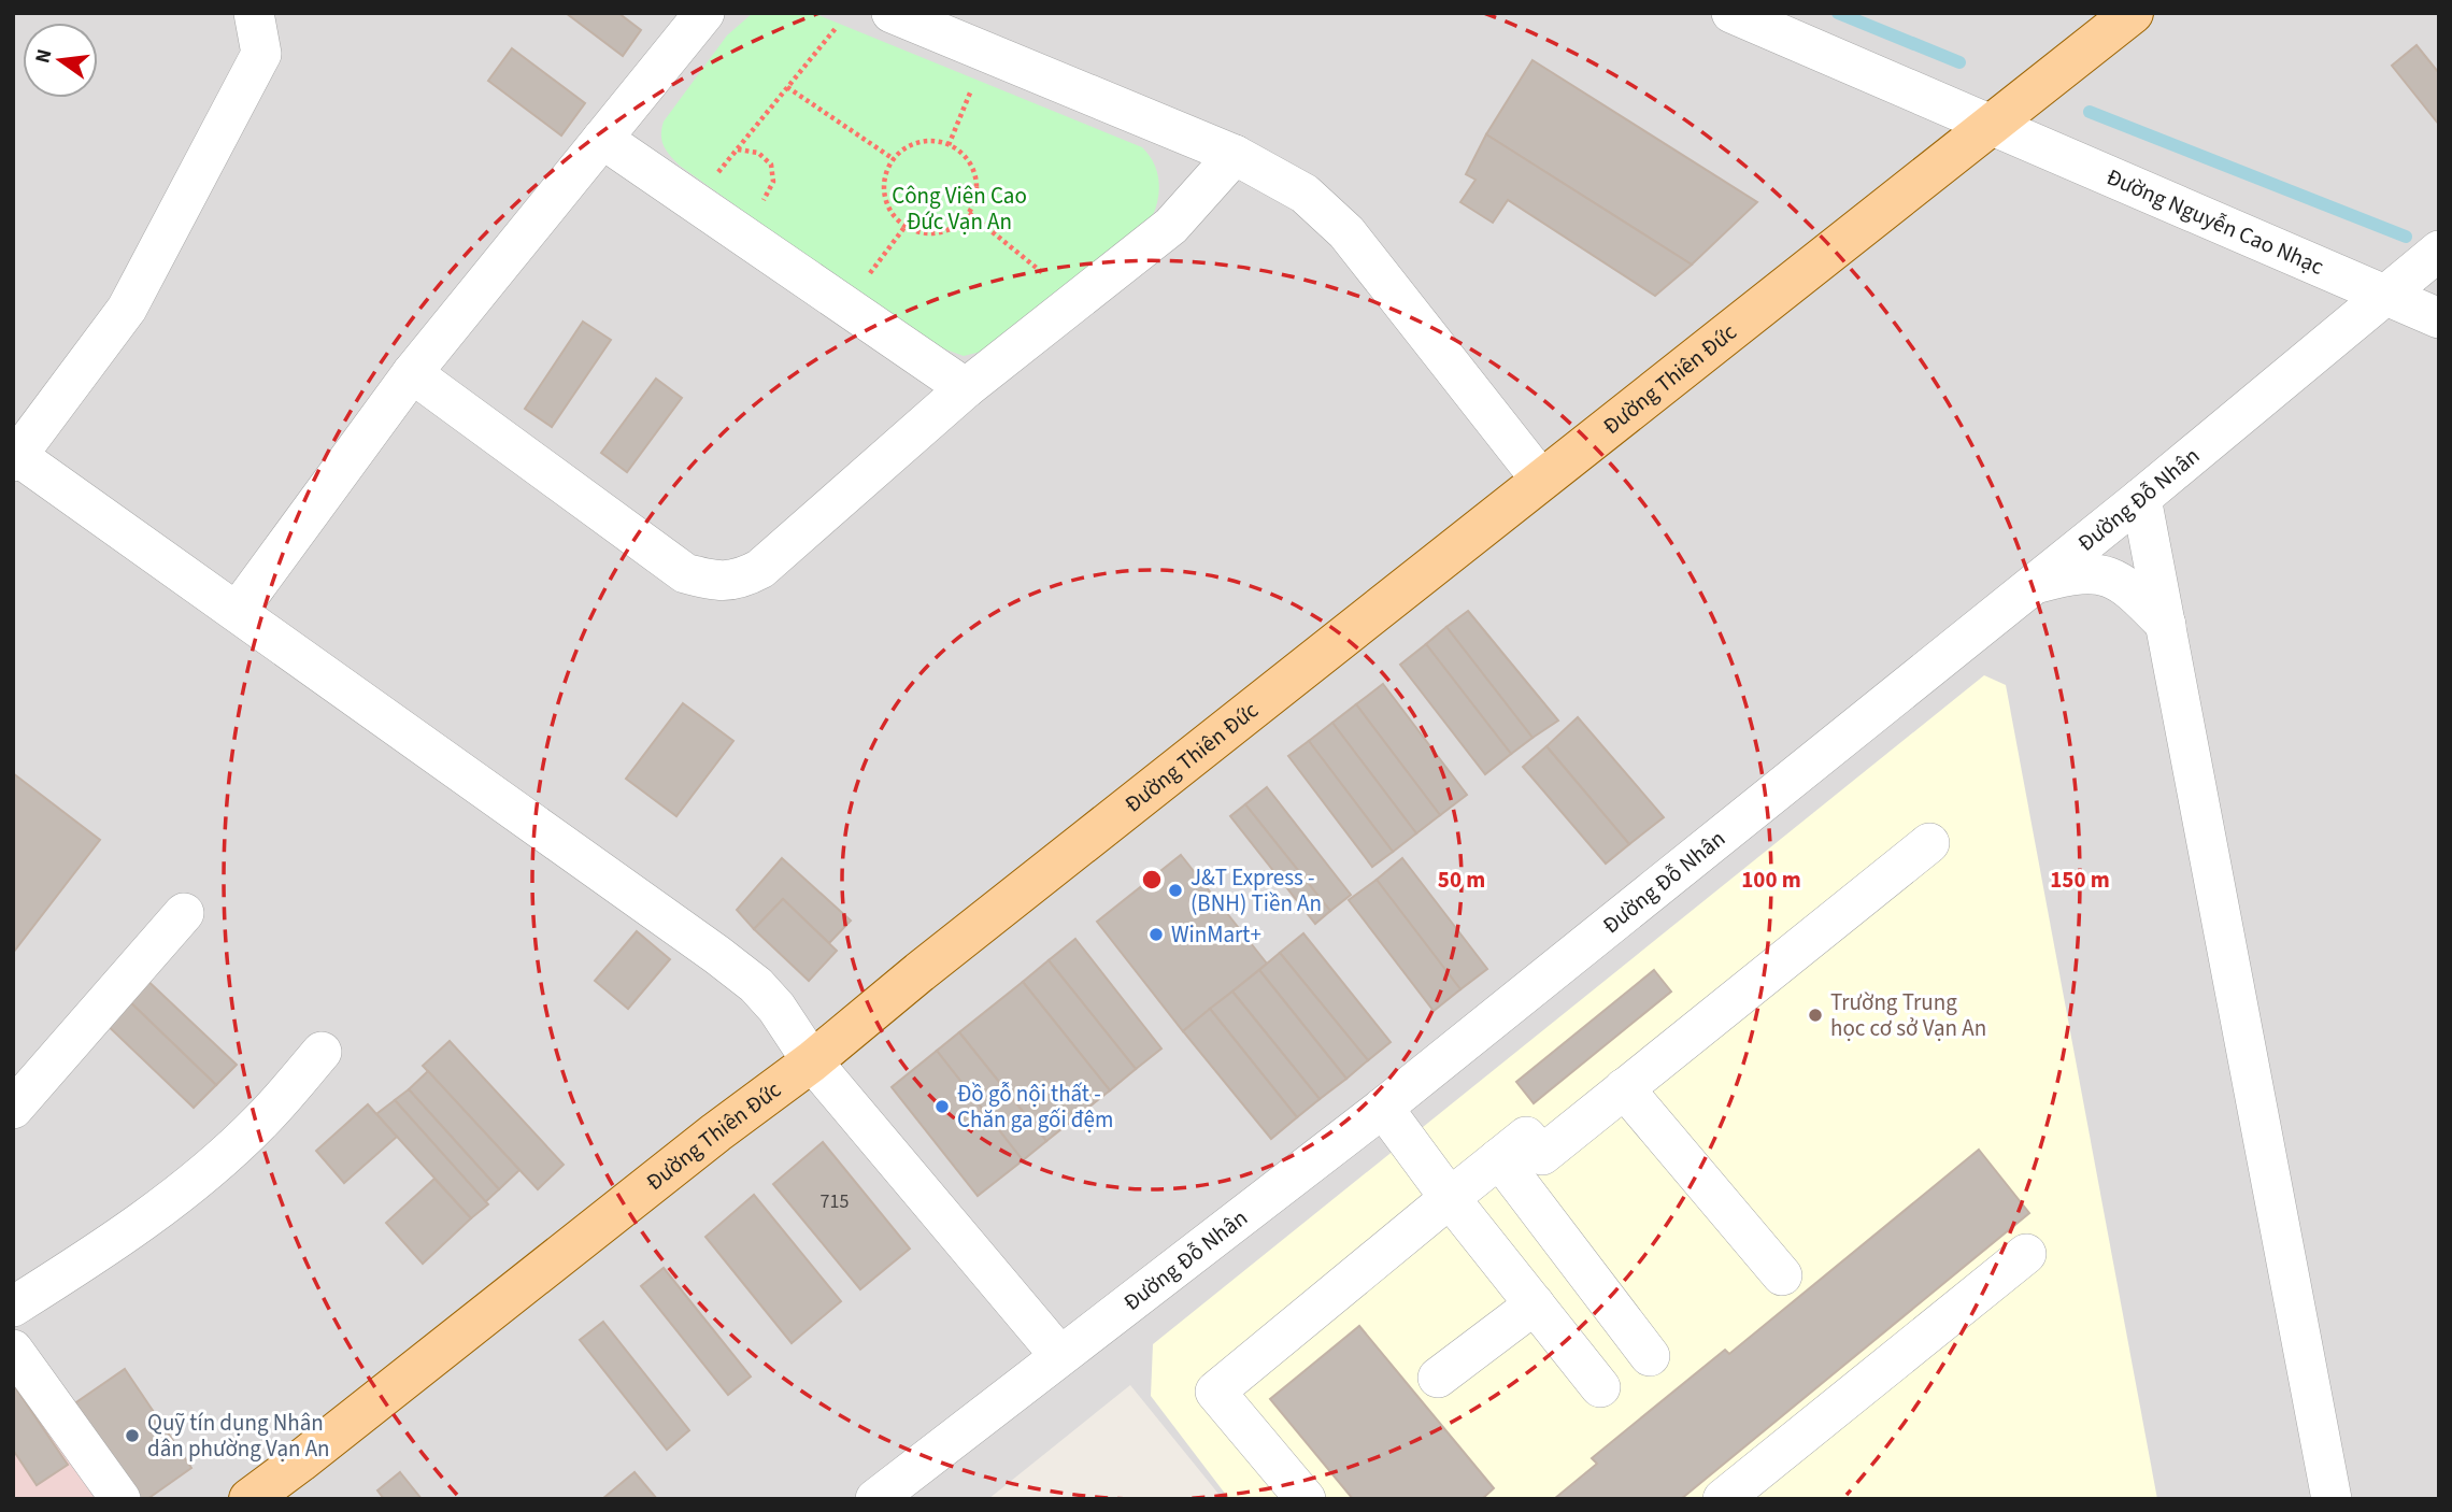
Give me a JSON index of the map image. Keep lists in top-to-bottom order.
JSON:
{
  "streets": {
    "main road": ["Đường Thiên Đức"],
    "street": ["Đường Nguyễn Cao Nhạc", "Đường Đỗ Nhân"]
  },
  "crossings": [
    ["Đường Nguyễn Cao Nhạc", "Đường Thiên Đức"],
    ["Đường Nguyễn Cao Nhạc", "Đường Đỗ Nhân"]
  ],
  "parks": ["Công Viên Cao Đức Vạn An"],
  "places": [
    "J&T Express - (BNH) Tiền An",
    "WinMart+",
    "Trường Trung học cơ sở Vạn An",
    "Đồ gỗ nội thất - Chăn ga gối đệm",
    "Quỹ tín dụng Nhân dân phường Vạn An"
  ],
  "house_numbers": ["715"],
  "north": "left",
  "rings": ["50 m", "100 m", "150 m"]
}
